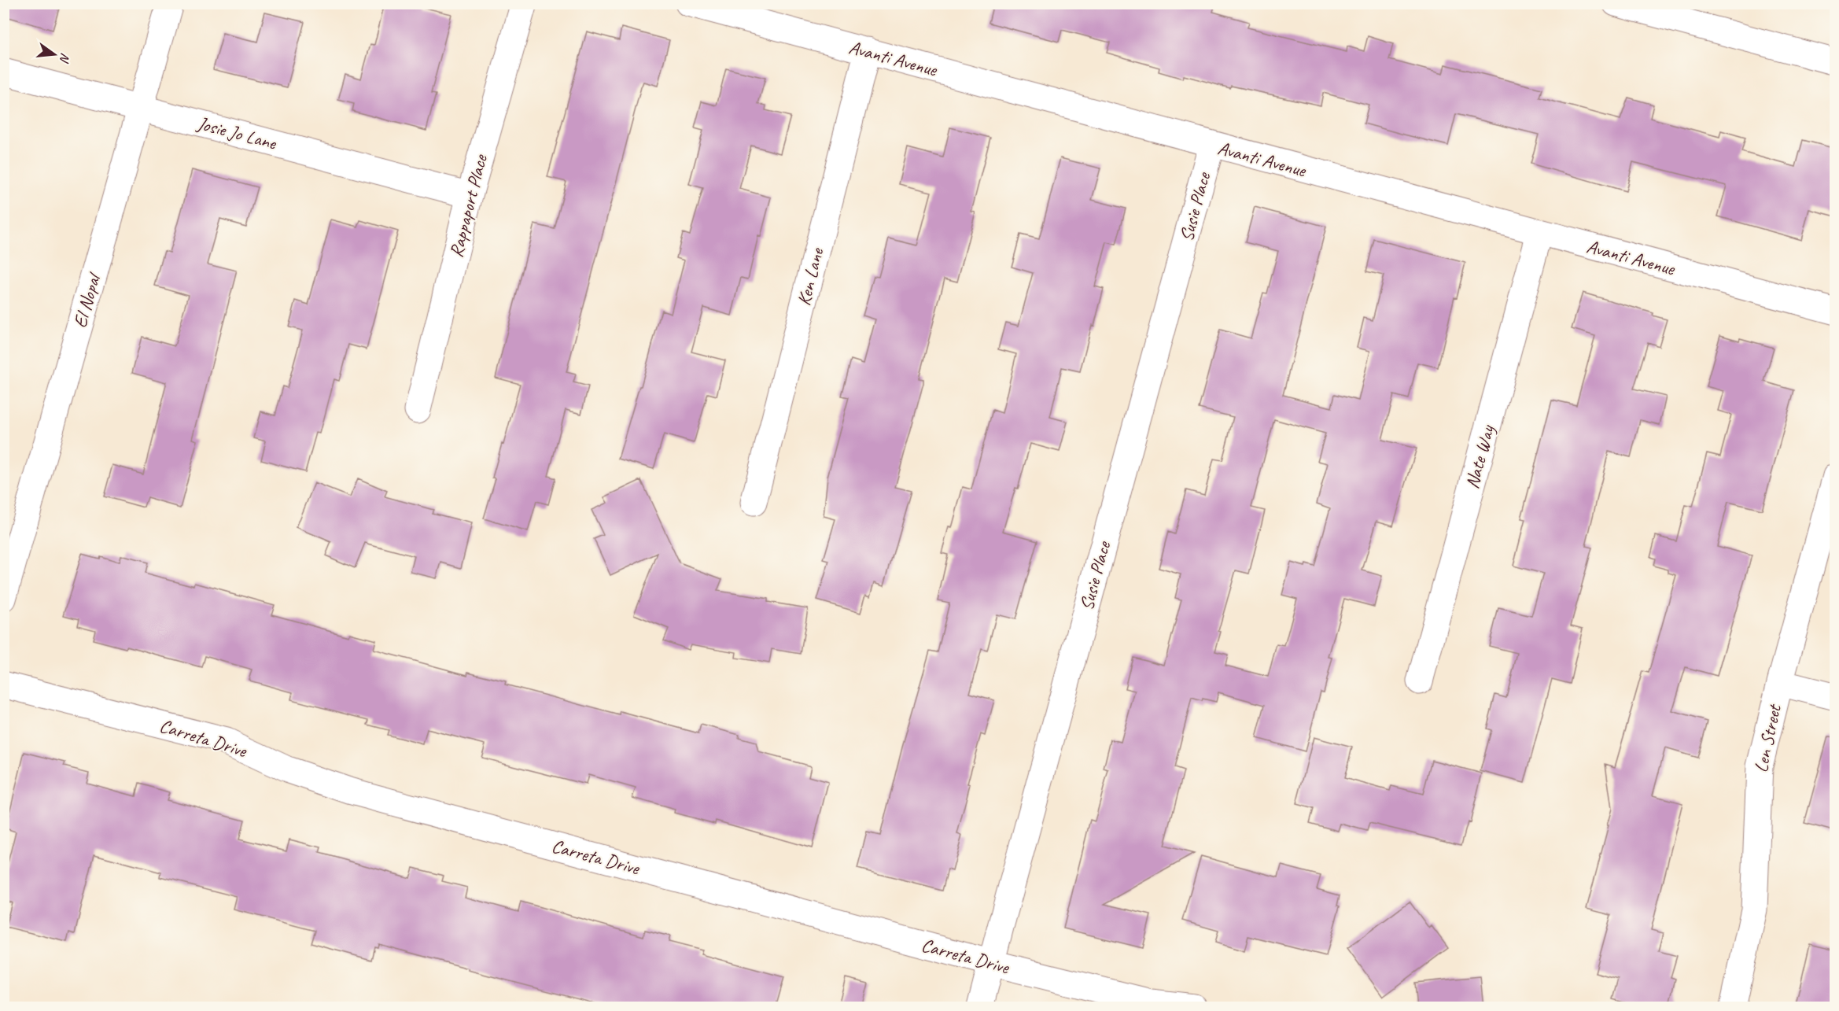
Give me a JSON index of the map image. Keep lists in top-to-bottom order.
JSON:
{
  "streets": {
    "street": [
      "Avanti Avenue",
      "Josie Jo Lane",
      "Rappaport Place",
      "Susie Place",
      "Ken Lane",
      "El Nopal",
      "Nate Way",
      "Carreta Drive",
      "Len Street"
    ]
  },
  "crossings": [
    ["Avanti Avenue", "Susie Place"],
    ["Avanti Avenue", "Ken Lane"],
    ["Avanti Avenue", "Nate Way"],
    ["Josie Jo Lane", "Rappaport Place"],
    ["Josie Jo Lane", "El Nopal"],
    ["Susie Place", "Carreta Drive"]
  ],
  "north": "right"
}
